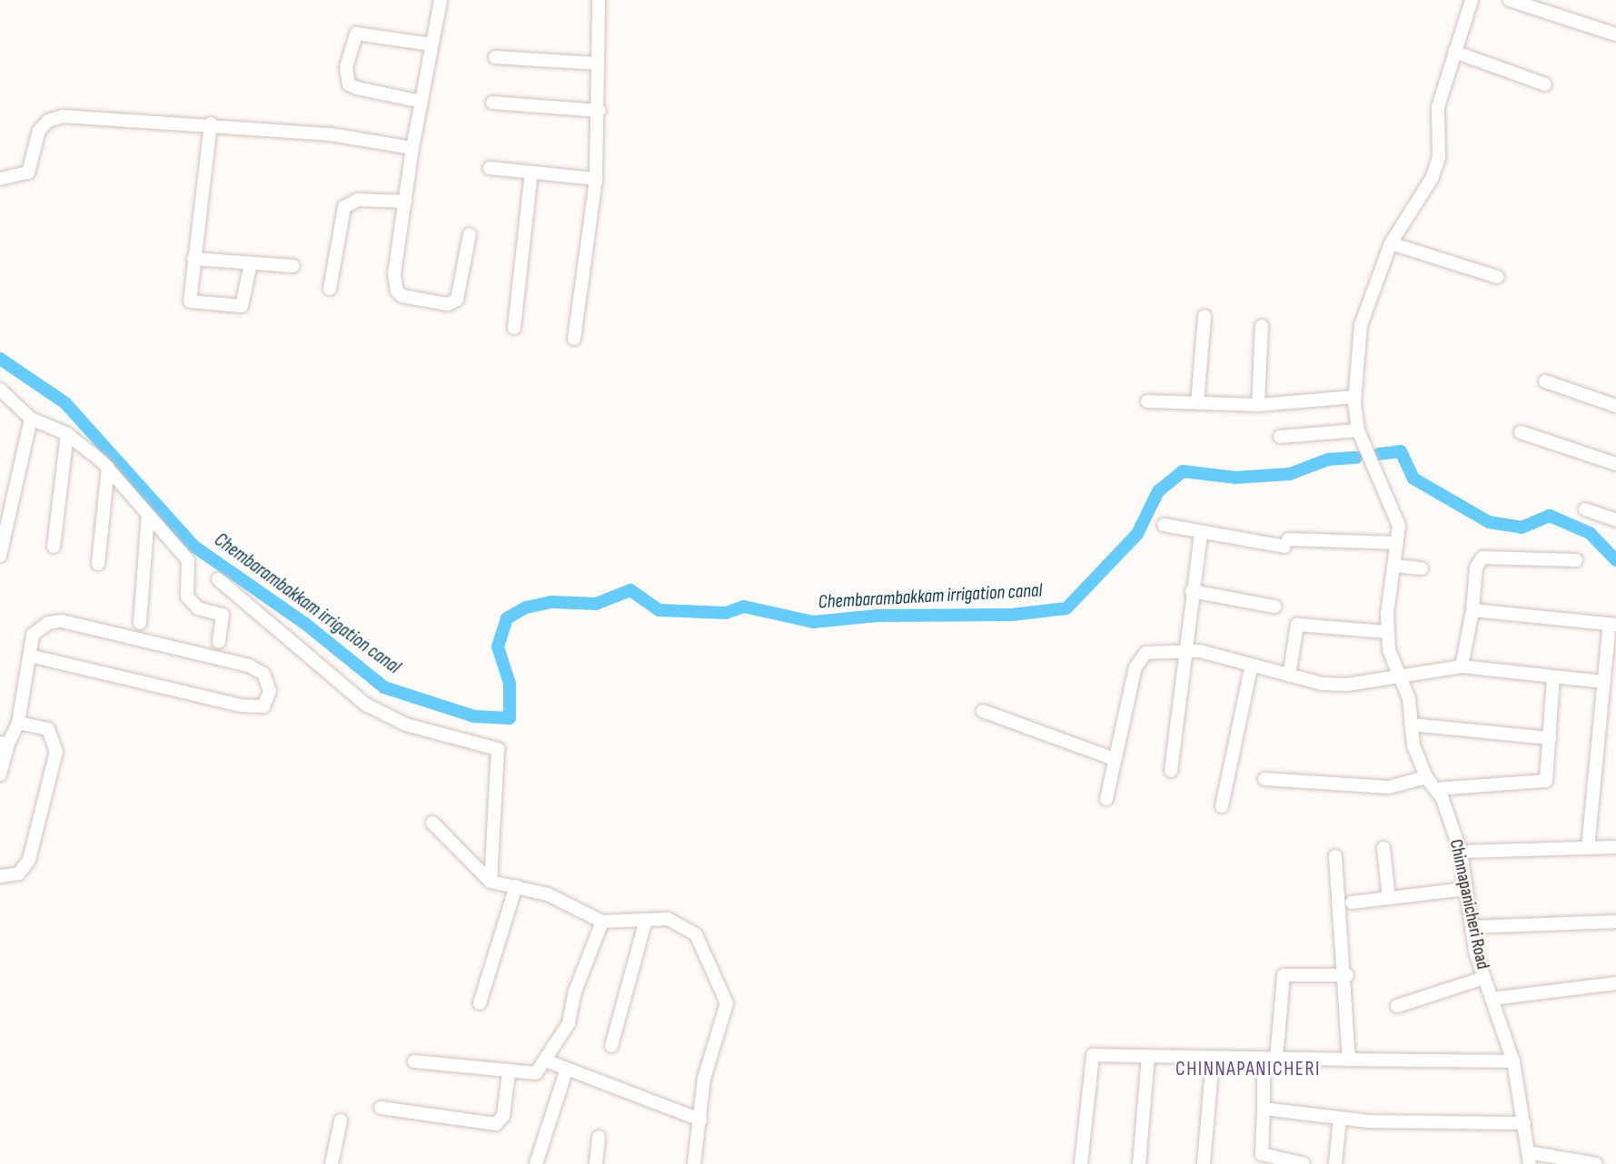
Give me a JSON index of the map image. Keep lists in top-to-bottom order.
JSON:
{
  "streets": {
    "street": ["Chinnapanicheri Road"]
  },
  "districts": ["CHINNAPANICHERI"],
  "water": ["Chembarambakkam irrigation canal"]
}
